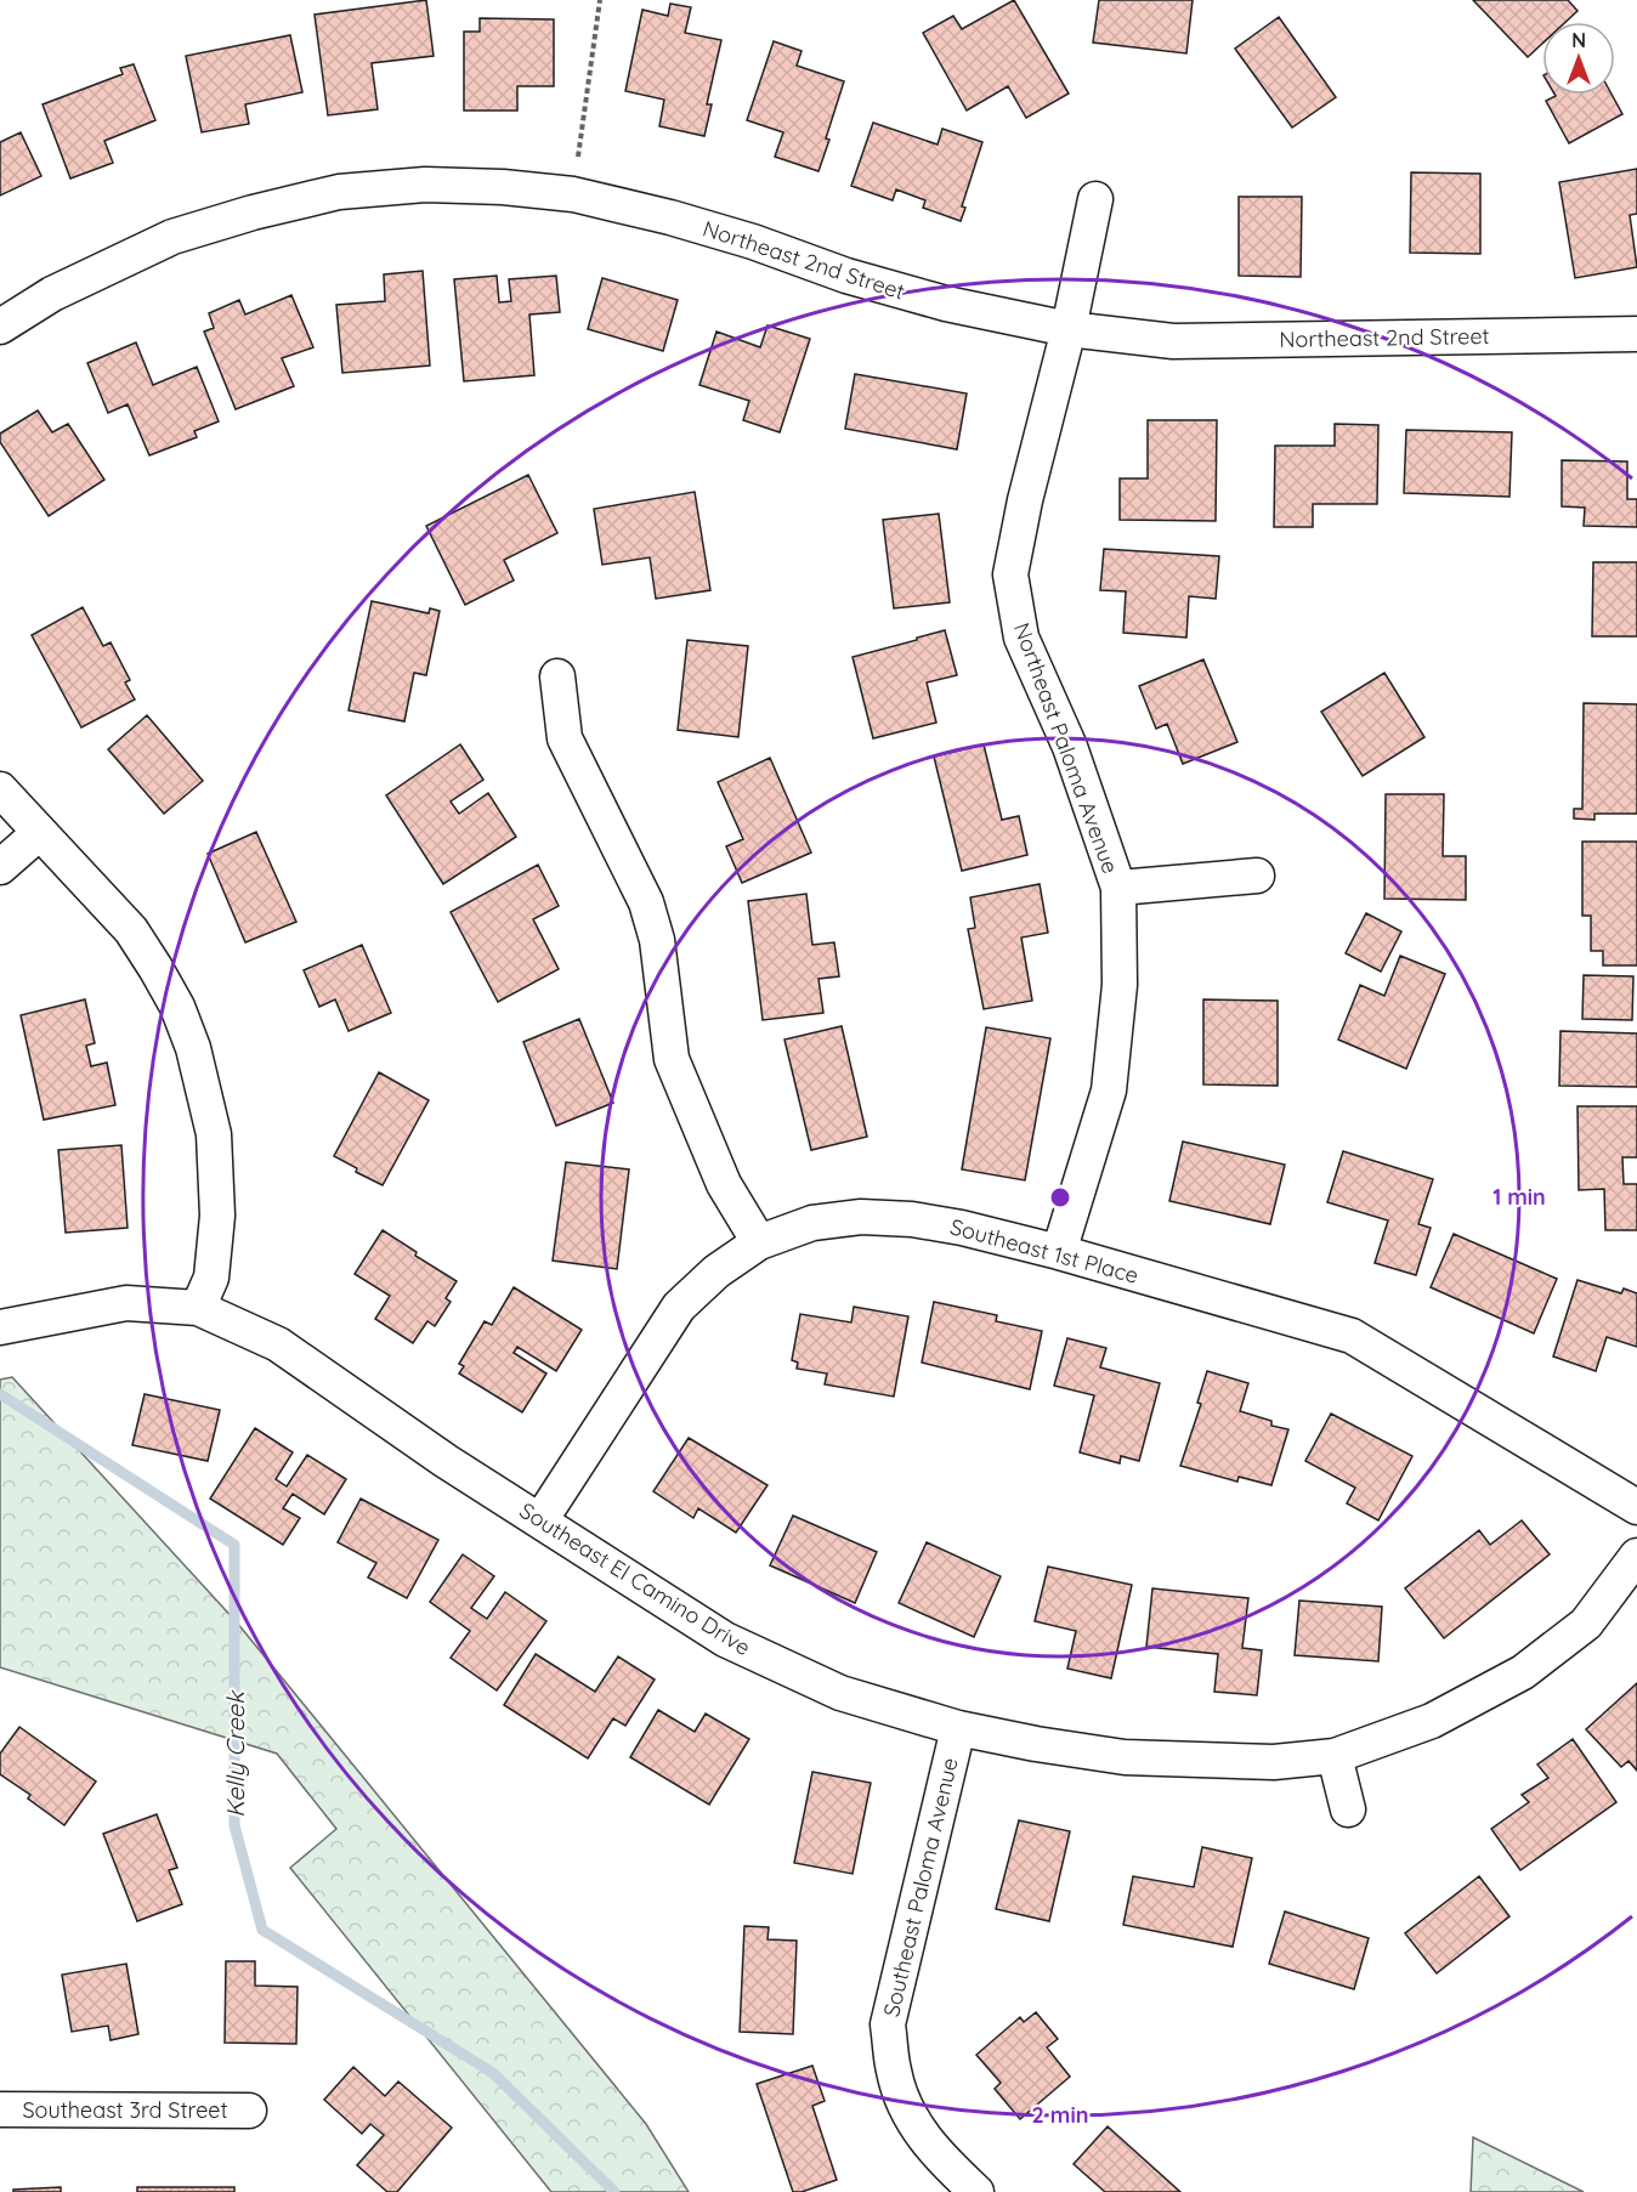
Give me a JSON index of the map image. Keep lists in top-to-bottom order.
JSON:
{
  "streets": {
    "street": [
      "Northeast 2nd Street",
      "Northeast Paloma Avenue",
      "Southeast 1st Place",
      "Southeast El Camino Drive",
      "Southeast Paloma Avenue",
      "Southeast 3rd Street"
    ]
  },
  "crossings": [
    ["Northeast 2nd Street", "Northeast Paloma Avenue"],
    ["Northeast Paloma Avenue", "Southeast 1st Place"],
    ["Southeast 1st Place", "Southeast El Camino Drive"],
    ["Southeast El Camino Drive", "Southeast Paloma Avenue"]
  ],
  "water": ["Kelly Creek"],
  "north": "top",
  "rings": ["1 min", "2 min"]
}
